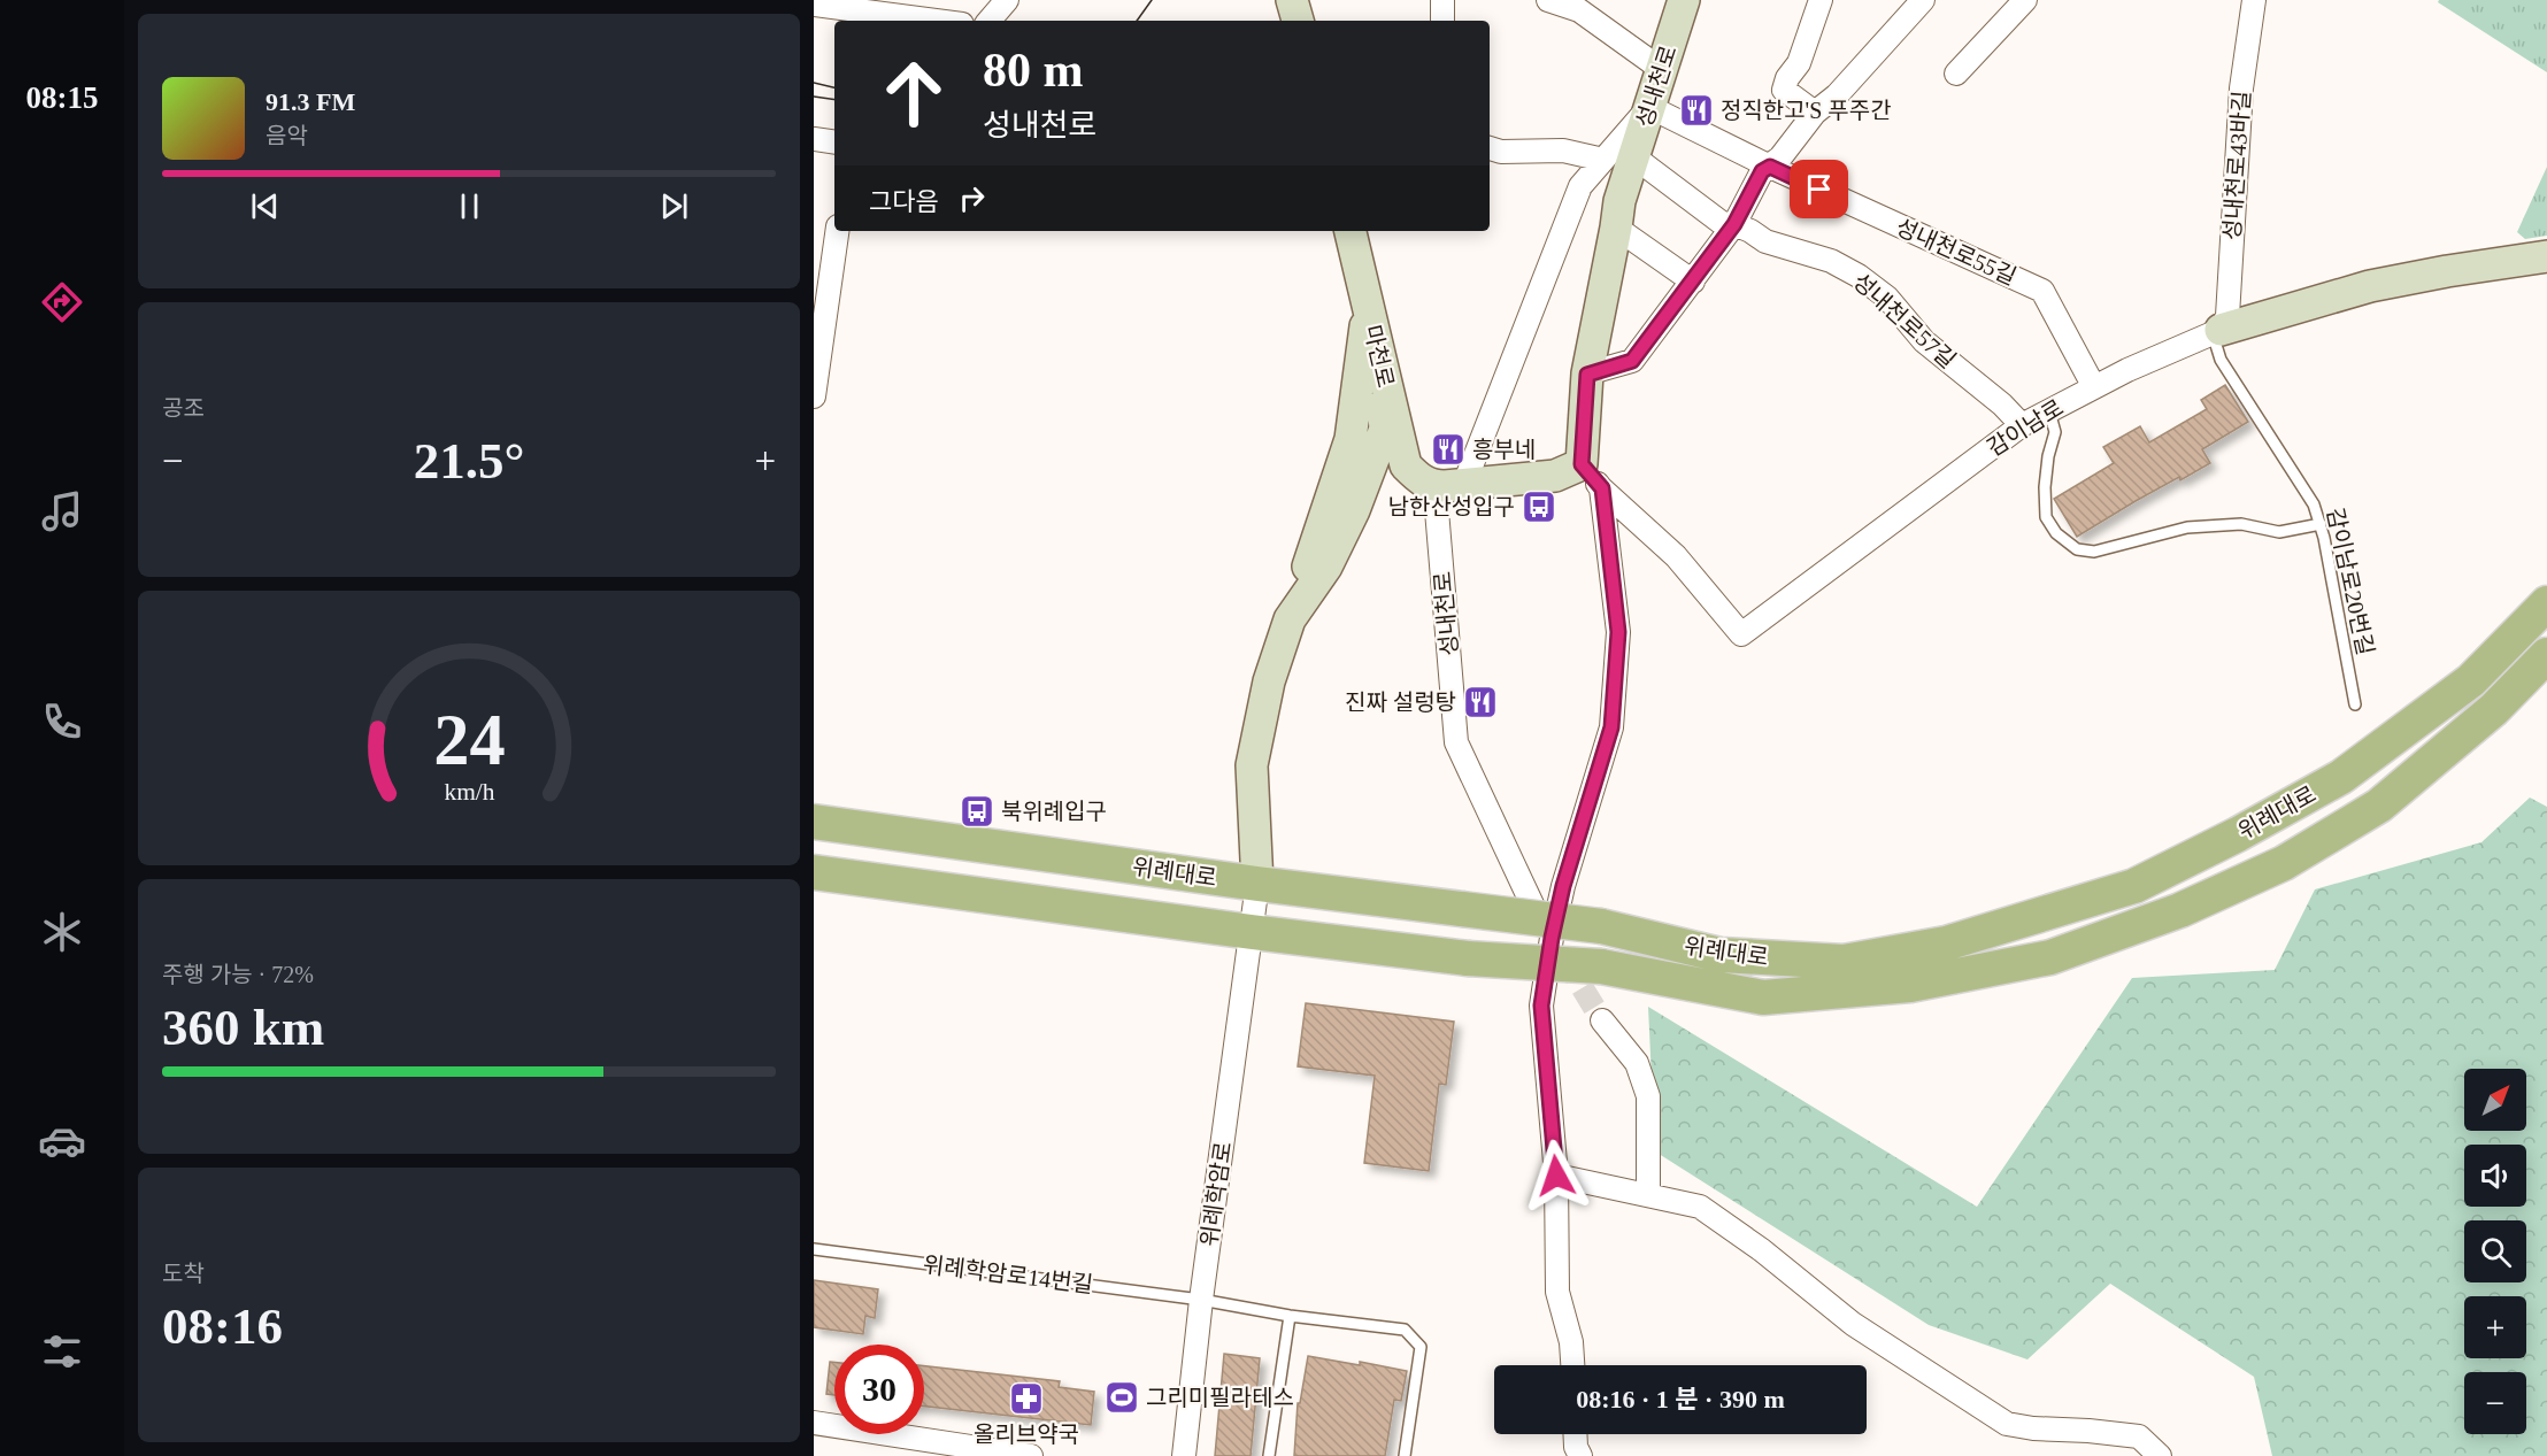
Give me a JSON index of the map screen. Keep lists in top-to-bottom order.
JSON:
{
  "streets": {
    "main road": [
      "성내천로",
      "마천로",
      "감이남로",
      "위례대로"
    ],
    "street": [
      "성내천로43바길",
      "성내천로55길",
      "성내천로57길",
      "위례학암로"
    ],
    "lane": ["감이남로20번길", "위례학암로14번길"]
  },
  "crossings": [
    ["성내천로", "성내천로55길"],
    ["성내천로", "성내천로57길"],
    ["성내천로", "마천로"],
    ["성내천로43바길", "감이남로"],
    ["성내천로43바길", "감이남로20번길"],
    ["성내천로55길", "감이남로"],
    ["성내천로57길", "감이남로"],
    ["감이남로", "감이남로20번길"],
    ["위례대로", "위례학암로"],
    ["위례학암로", "위례학암로14번길"]
  ],
  "places": {
    "restaurant": ["정직한고'S 푸주간", "흥부네", "진짜 설렁탕"],
    "bus stop": ["남한산성입구", "북위례입구"],
    "sports": ["그리미필라테스"],
    "pharmacy": ["올리브약국"]
  },
  "north": "top right",
  "page": {
    "tabs": "08:15",
    "turn": ["80 m", "성내천로"],
    "song": ["91.3 FM", "음악"],
    "then": "그다음",
    "tile": [
      "공조",
      ["주행 가능 · 72%", "360 km"],
      ["도착", "08:16"]
    ],
    "heat": ["−", "21.5°", "+"],
    "map_buttons": ["+", "−"],
    "limit": "30",
    "trip": "08:16 · 1 분 · 390 m",
    "gauge": ["24", "km/h"]
  }
}
